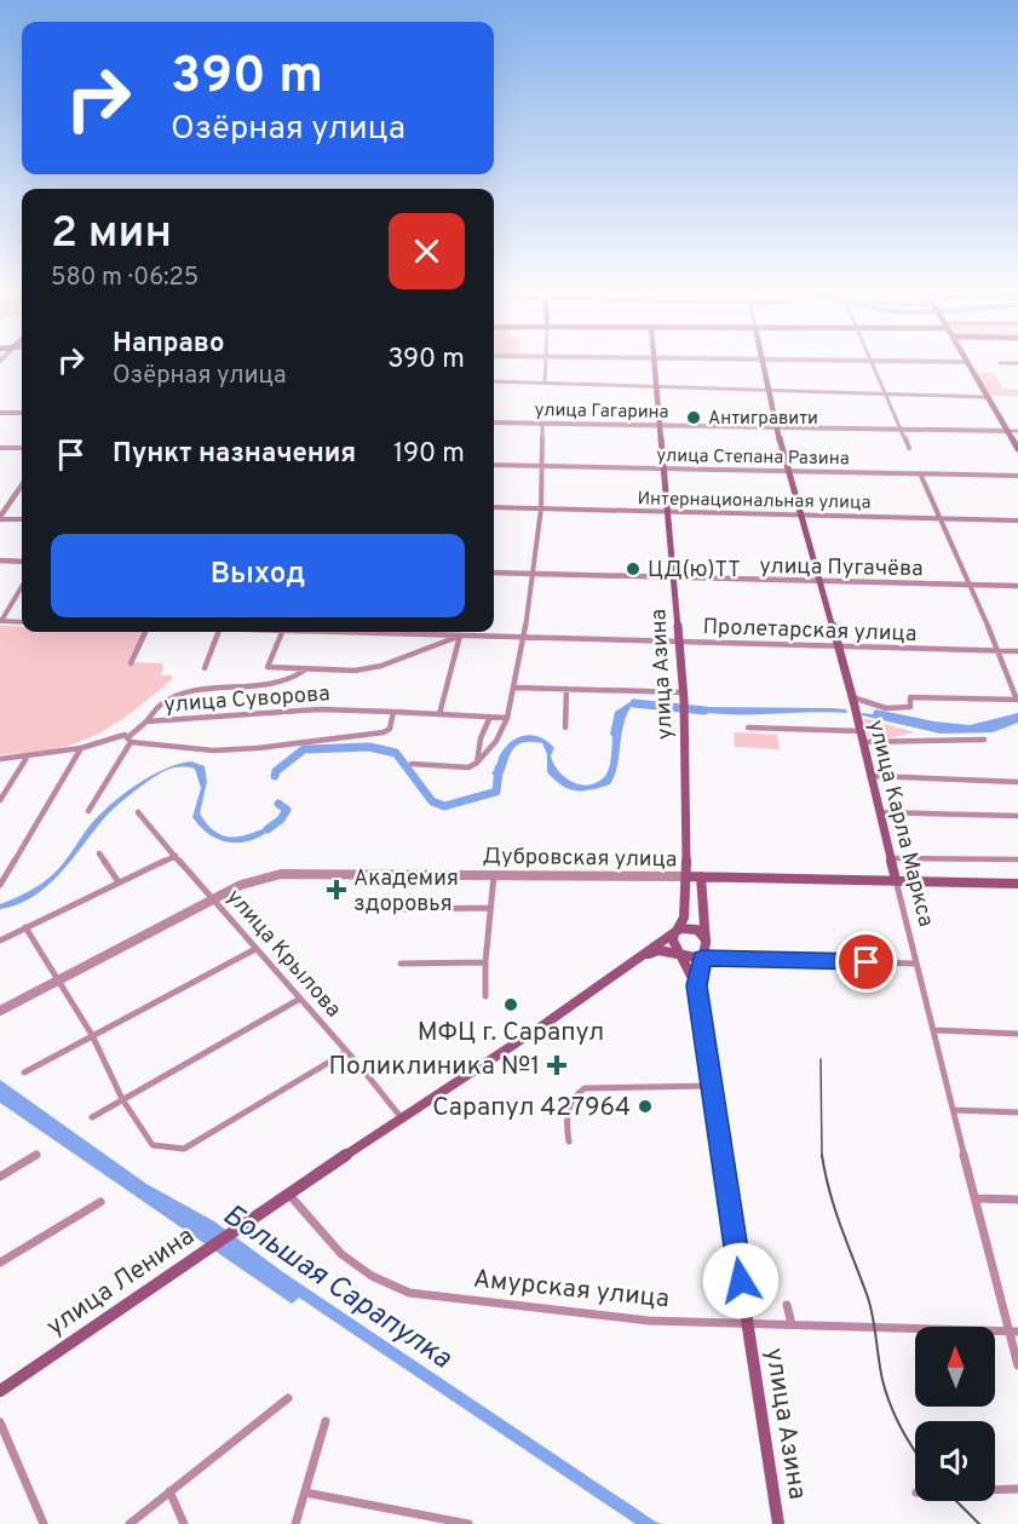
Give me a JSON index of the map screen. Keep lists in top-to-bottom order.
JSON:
{
  "streets": {
    "main road": [
      "улица Азина",
      "улица Карла Маркса",
      "Дубровская улица",
      "улица Ленина"
    ],
    "street": [
      "улица Гагарина",
      "улица Степана Разина",
      "Интернациональная улица",
      "улица Пугачёва",
      "Пролетарская улица",
      "улица Суворова",
      "улица Крылова",
      "Амурская улица"
    ]
  },
  "crossings": [
    ["улица Гагарина", "улица Азина"],
    ["улица Гагарина", "улица Карла Маркса"],
    ["улица Степана Разина", "улица Азина"],
    ["улица Степана Разина", "улица Карла Маркса"],
    ["Интернациональная улица", "улица Азина"],
    ["Интернациональная улица", "улица Карла Маркса"],
    ["улица Пугачёва", "улица Азина"],
    ["улица Пугачёва", "улица Карла Маркса"],
    ["Пролетарская улица", "улица Азина"],
    ["Пролетарская улица", "улица Карла Маркса"],
    ["улица Азина", "Дубровская улица"],
    ["улица Азина", "улица Ленина"],
    ["улица Азина", "Амурская улица"],
    ["улица Карла Маркса", "Дубровская улица"],
    ["улица Карла Маркса", "Амурская улица"],
    ["Дубровская улица", "улица Крылова"],
    ["улица Крылова", "улица Ленина"],
    ["улица Ленина", "Амурская улица"]
  ],
  "water": ["Большая Сарапулка"],
  "places": {
    "other": [
      "Антигравити",
      "ЦД(ю)ТТ",
      "МФЦ г. Сарапул",
      "Сарапул 427964"
    ],
    "health": ["Академия здоровья", "Поликлиника №1"]
  },
  "north": "top",
  "page": {
    "turn": ["390 m", "Озёрная улица"],
    "heading": ["2 мин", "580 m · 06:25"],
    "list": [
      {
        "name": "Направо",
        "note": "Озёрная улица",
        "value": "390 m"
      },
      {
        "name": "Пункт назначения",
        "value": "190 m"
      }
    ],
    "buttons": "Выход"
  }
}
